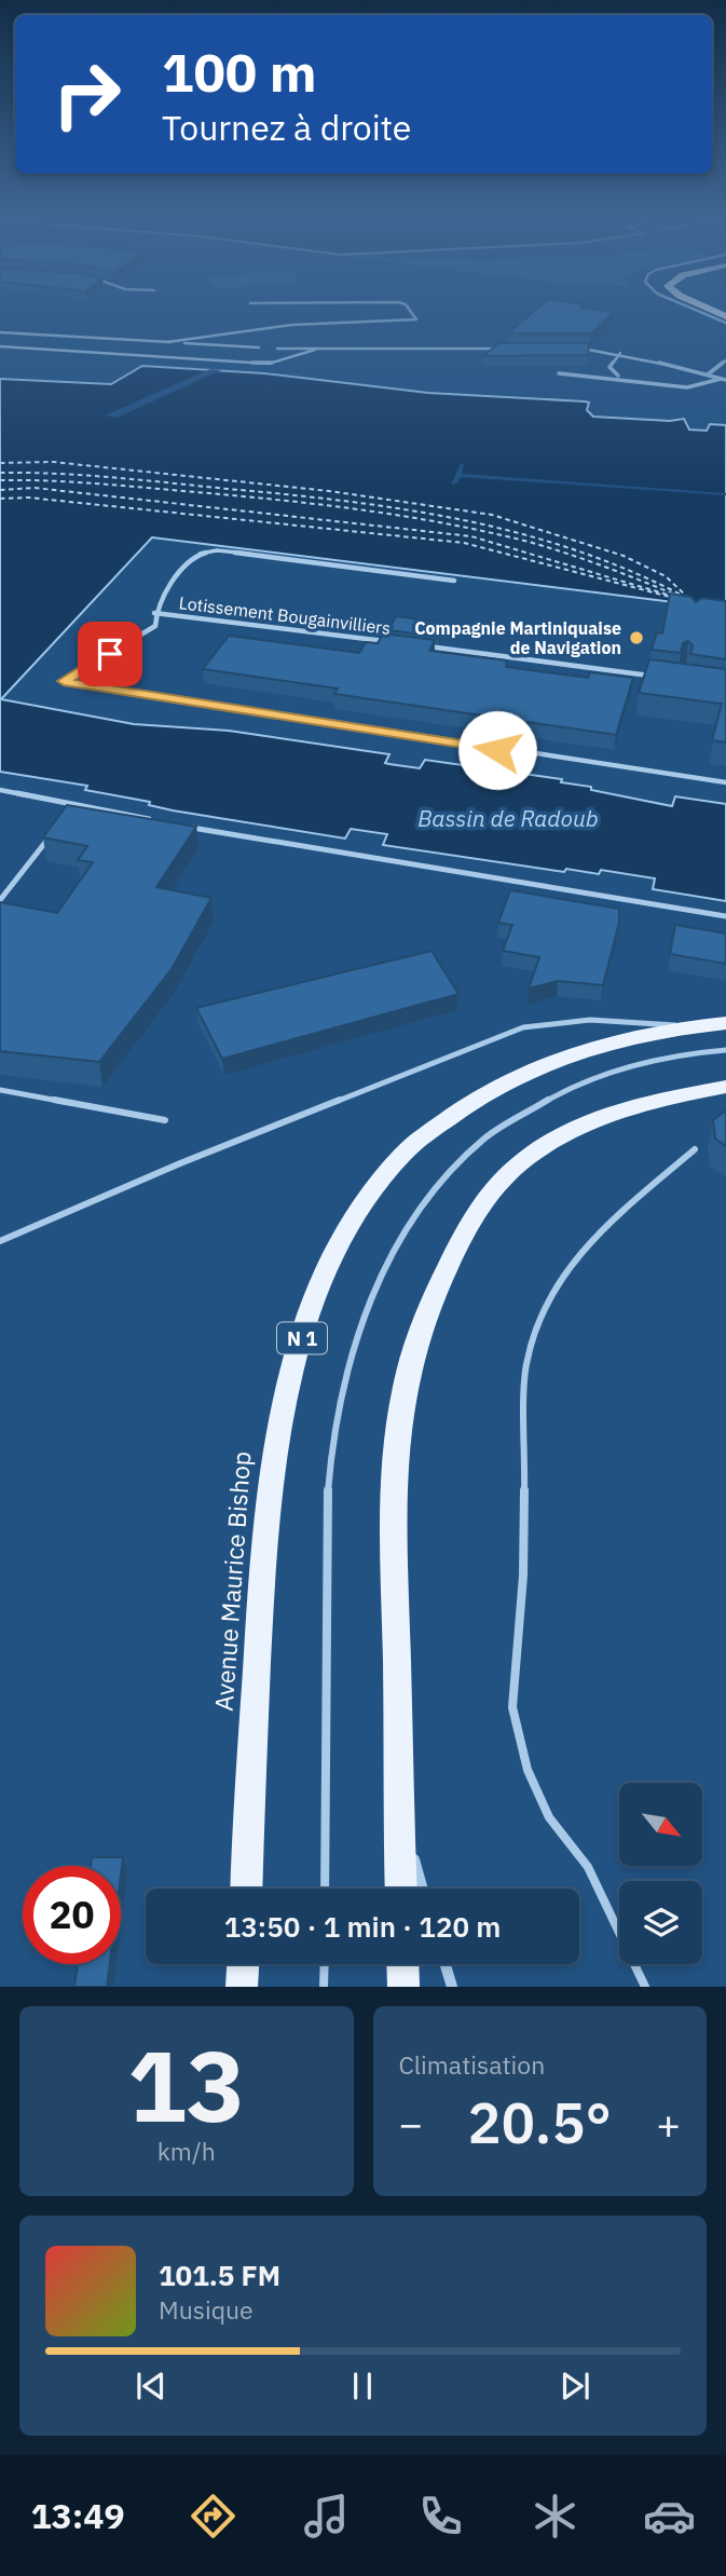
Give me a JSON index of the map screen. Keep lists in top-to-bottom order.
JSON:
{
  "streets": {
    "main road": ["N 1", "Avenue Maurice Bishop"],
    "lane": ["Lotissement Bougainvilliers"]
  },
  "water": ["Bassin de Radoub"],
  "places": ["Compagnie Martiniquaise de Navigation"],
  "north": "bottom right",
  "page": {
    "turn": ["100 m", "Tournez à droite"],
    "limit": "20",
    "trip": "13:50 · 1 min · 120 m",
    "tile": [
      ["13", "km/h"],
      "Climatisation"
    ],
    "heat": ["−", "20.5°", "+"],
    "song": ["101.5 FM", "Musique"],
    "tabs": "13:49"
  }
}
